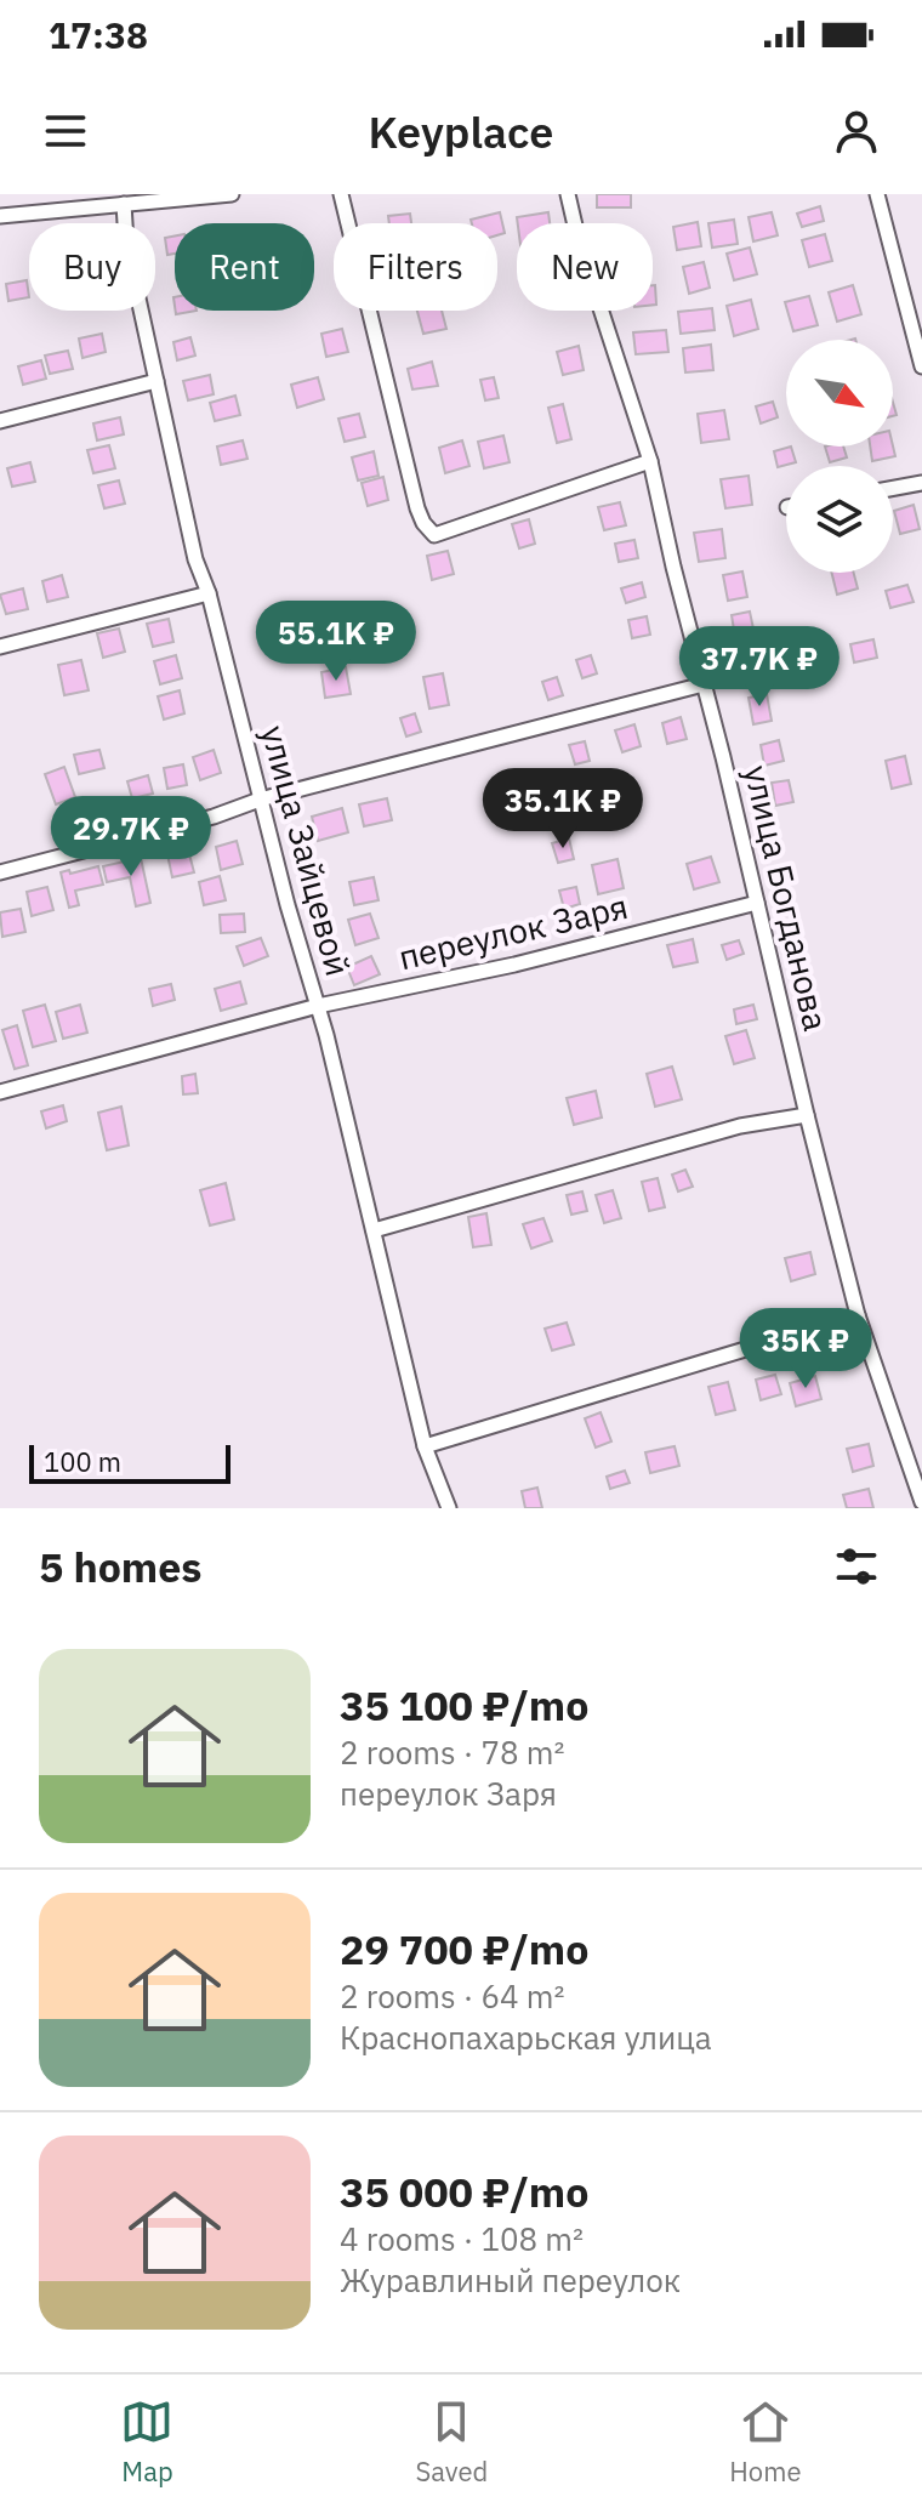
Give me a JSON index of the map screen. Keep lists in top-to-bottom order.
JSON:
{
  "streets": {
    "street": ["улица Зайцевой", "улица Богданова", "переулок Заря"]
  },
  "crossings": [
    ["улица Зайцевой", "переулок Заря"],
    ["улица Богданова", "переулок Заря"]
  ],
  "scale_bar": "100 m",
  "north": "bottom right",
  "page": {
    "status": "17:38",
    "header": "Keyplace",
    "chip": [
      "Buy",
      "Rent",
      "Filters",
      "New"
    ],
    "price": [
      "55.1K ₽",
      "37.7K ₽",
      "35.1K ₽",
      "29.7K ₽",
      "35K ₽"
    ],
    "scale": "100 m",
    "heading": "5 homes",
    "list": [
      {
        "name": "35 100 ₽/mo",
        "note": "2 rooms · 78 m² · переулок Заря"
      },
      {
        "name": "29 700 ₽/mo",
        "note": "2 rooms · 64 m² · Краснопахарьская улица"
      },
      {
        "name": "35 000 ₽/mo",
        "note": "4 rooms · 108 m² · Журавлиный переулок"
      }
    ],
    "tabs": ["Map", "Saved", "Home"]
  }
}
